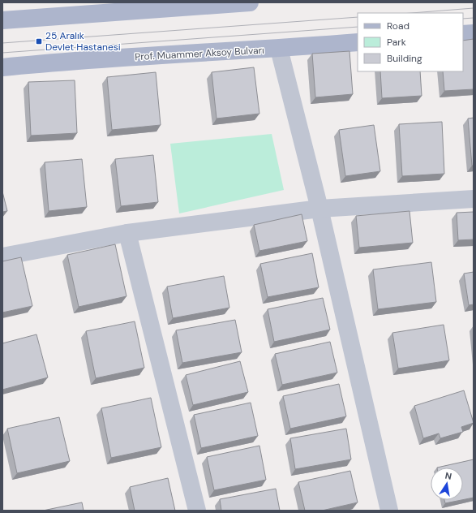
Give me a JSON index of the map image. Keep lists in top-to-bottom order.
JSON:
{
  "streets": {
    "main road": ["Prof. Muammer Aksoy Bulvarı"]
  },
  "places": {
    "transit": ["25 Aralık Devlet Hastanesi"]
  },
  "legend": ["Road", "Park", "Building"],
  "north": "top"
}
